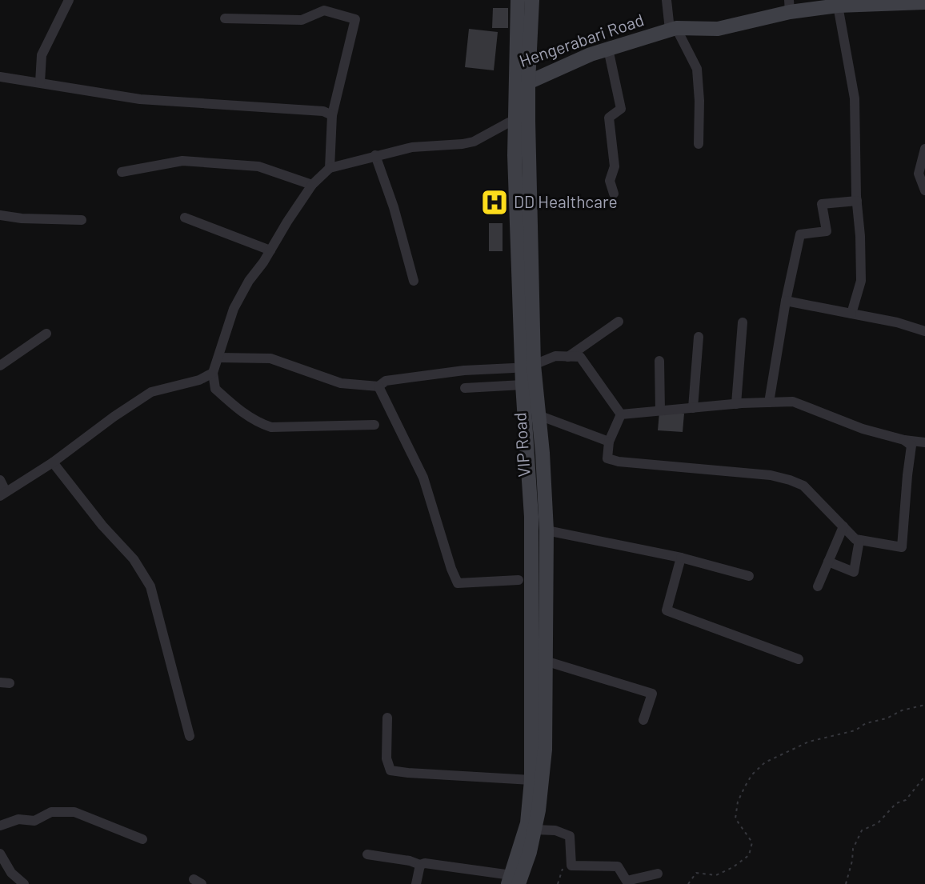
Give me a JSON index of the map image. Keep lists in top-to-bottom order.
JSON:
{
  "streets": {
    "main road": ["Hengerabari Road", "VIP Road"]
  },
  "crossings": [
    ["Hengerabari Road", "VIP Road"]
  ],
  "places": {
    "hospital": ["DD Healthcare"]
  }
}
